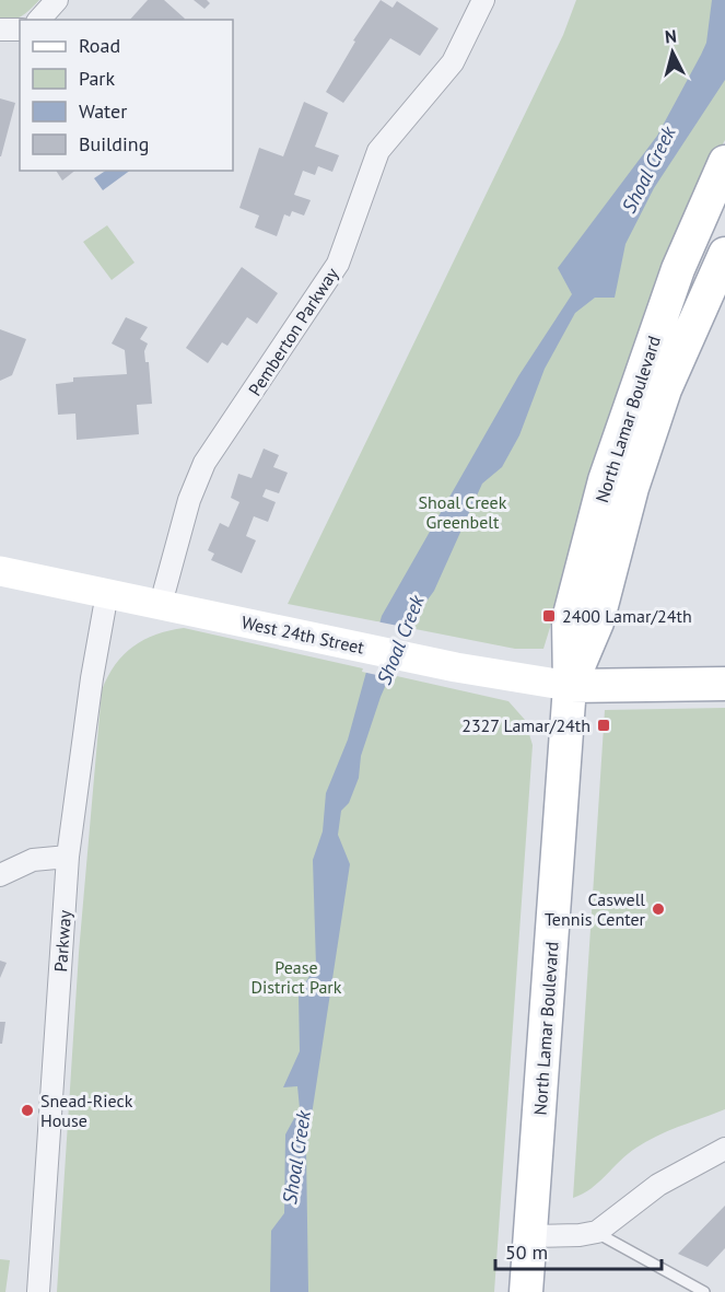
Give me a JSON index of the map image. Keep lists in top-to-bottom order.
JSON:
{
  "streets": {
    "main road": ["North Lamar Boulevard", "West 24th Street"],
    "street": ["Pemberton Parkway", "Parkway"]
  },
  "crossings": [
    ["Pemberton Parkway", "West 24th Street"],
    ["North Lamar Boulevard", "West 24th Street"],
    ["West 24th Street", "Parkway"]
  ],
  "water": ["Shoal Creek"],
  "parks": ["Shoal Creek Greenbelt", "Pease District Park"],
  "places": {
    "transit": ["2400 Lamar/24th", "2327 Lamar/24th"],
    "other": ["Caswell Tennis Center", "Snead-Rieck House"]
  },
  "legend": [
    "Road",
    "Park",
    "Water",
    "Building"
  ],
  "scale_bar": "50 m",
  "north": "top"
}
